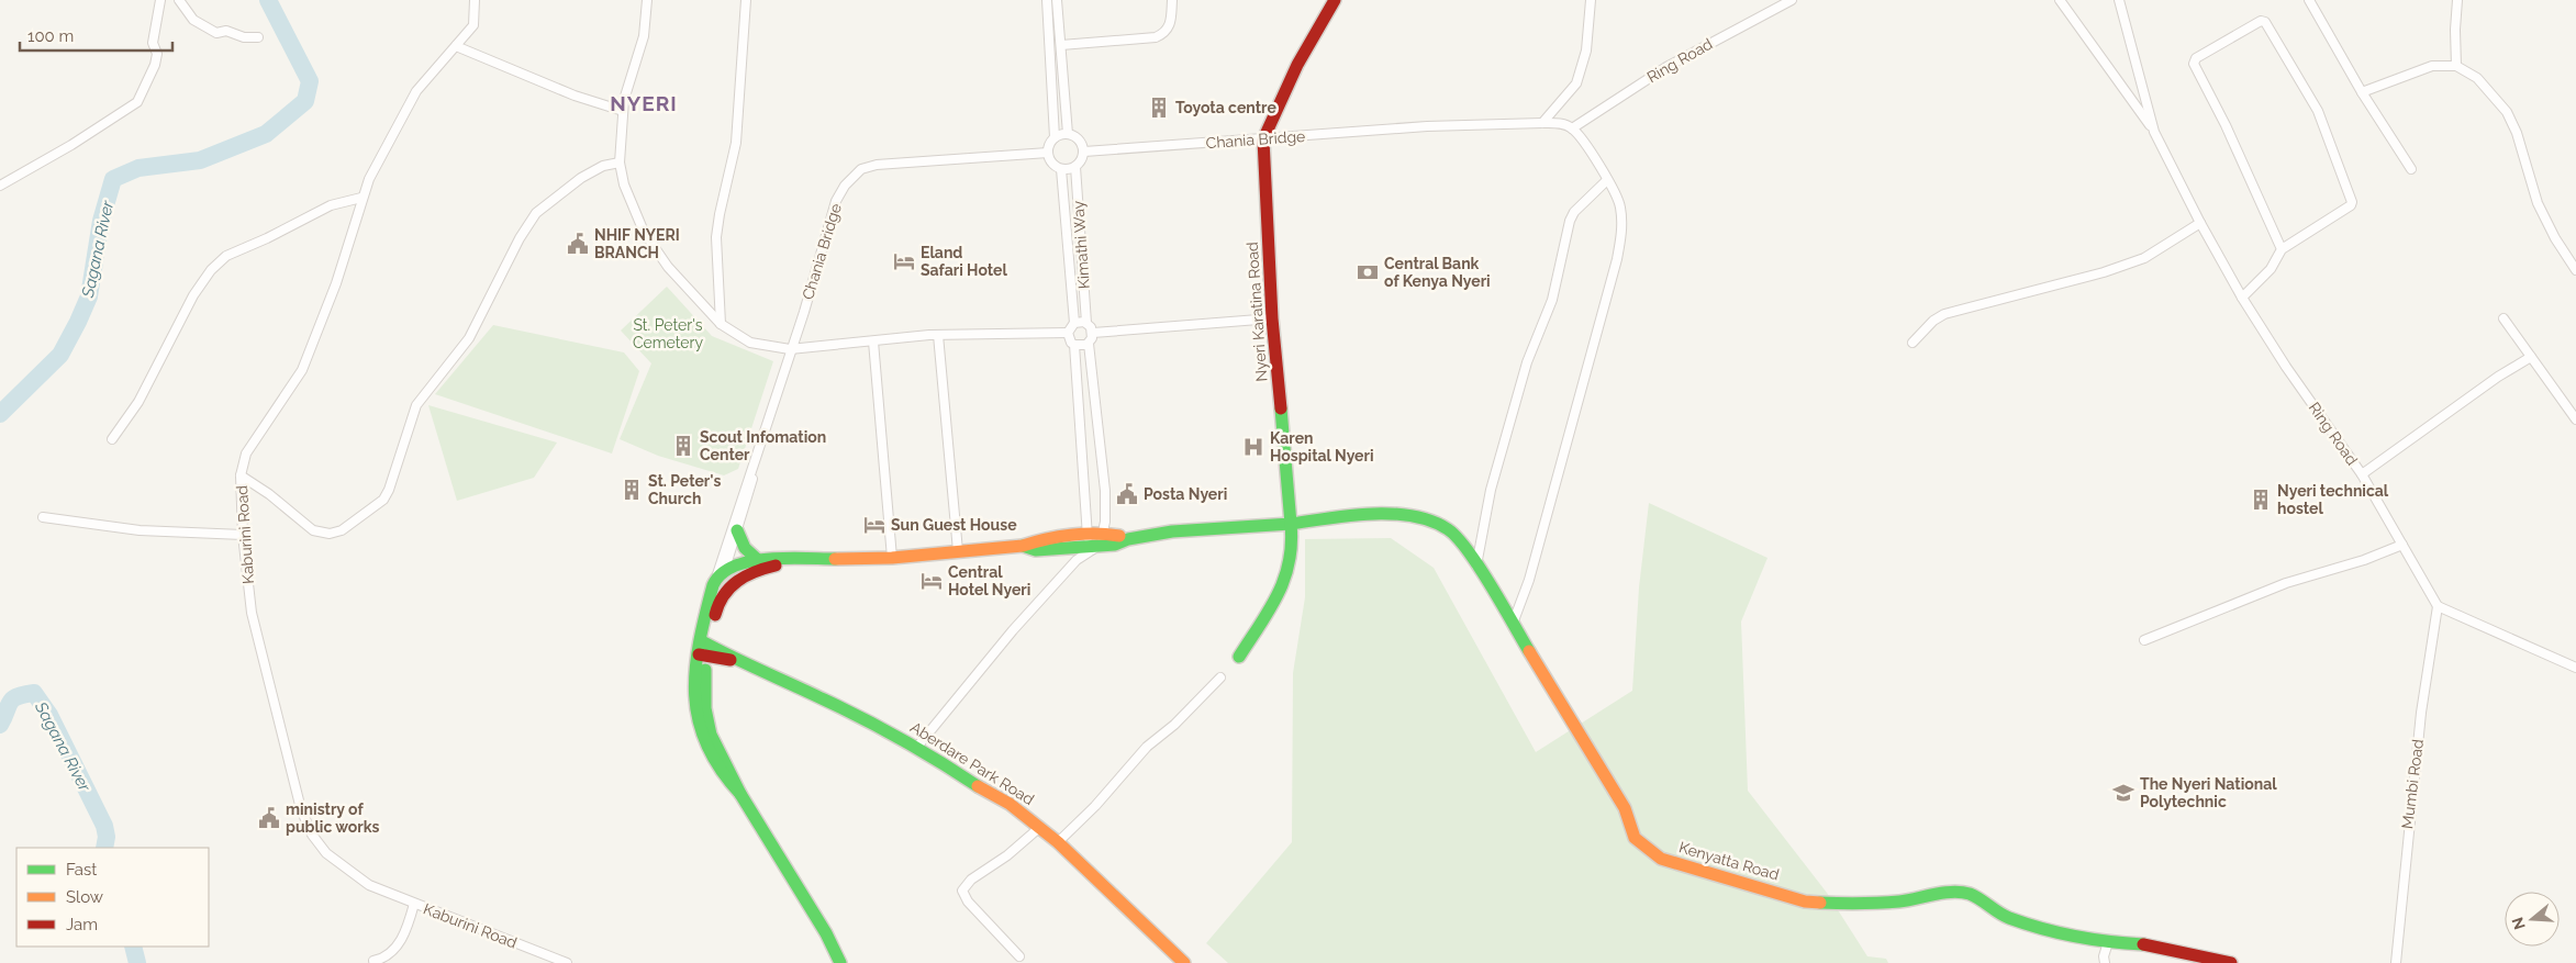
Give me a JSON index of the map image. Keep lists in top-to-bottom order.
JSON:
{
  "streets": {
    "main road": ["Nyeri Karatina Road", "Aberdare Park Road", "Kenyatta Road"],
    "street": [
      "Ring Road",
      "Chania Bridge",
      "Kimathi Way",
      "Kaburini Road",
      "Mumbi Road"
    ]
  },
  "crossings": [
    ["Ring Road", "Chania Bridge"],
    ["Ring Road", "Mumbi Road"],
    ["Chania Bridge", "Kimathi Way"],
    ["Chania Bridge", "Nyeri Karatina Road"],
    ["Nyeri Karatina Road", "Kenyatta Road"]
  ],
  "districts": ["NYERI"],
  "water": ["Sagana River"],
  "parks": ["St. Peter's Cemetery"],
  "places": {
    "building": [
      "Toyota centre",
      "Scout Infomation Center",
      "St. Peter's Church",
      "Nyeri technical hostel"
    ],
    "public building": ["NHIF NYERI BRANCH", "Posta Nyeri", "ministry of public works"],
    "hotel": ["Eland Safari Hotel", "Sun Guest House", "Central Hotel Nyeri"],
    "bank": ["Central Bank of Kenya Nyeri"],
    "hospital": ["Karen Hospital Nyeri"],
    "school or university": ["The Nyeri National Polytechnic"]
  },
  "legend": ["Fast", "Slow", "Jam"],
  "scale_bar": "100 m",
  "north": "left"
}
